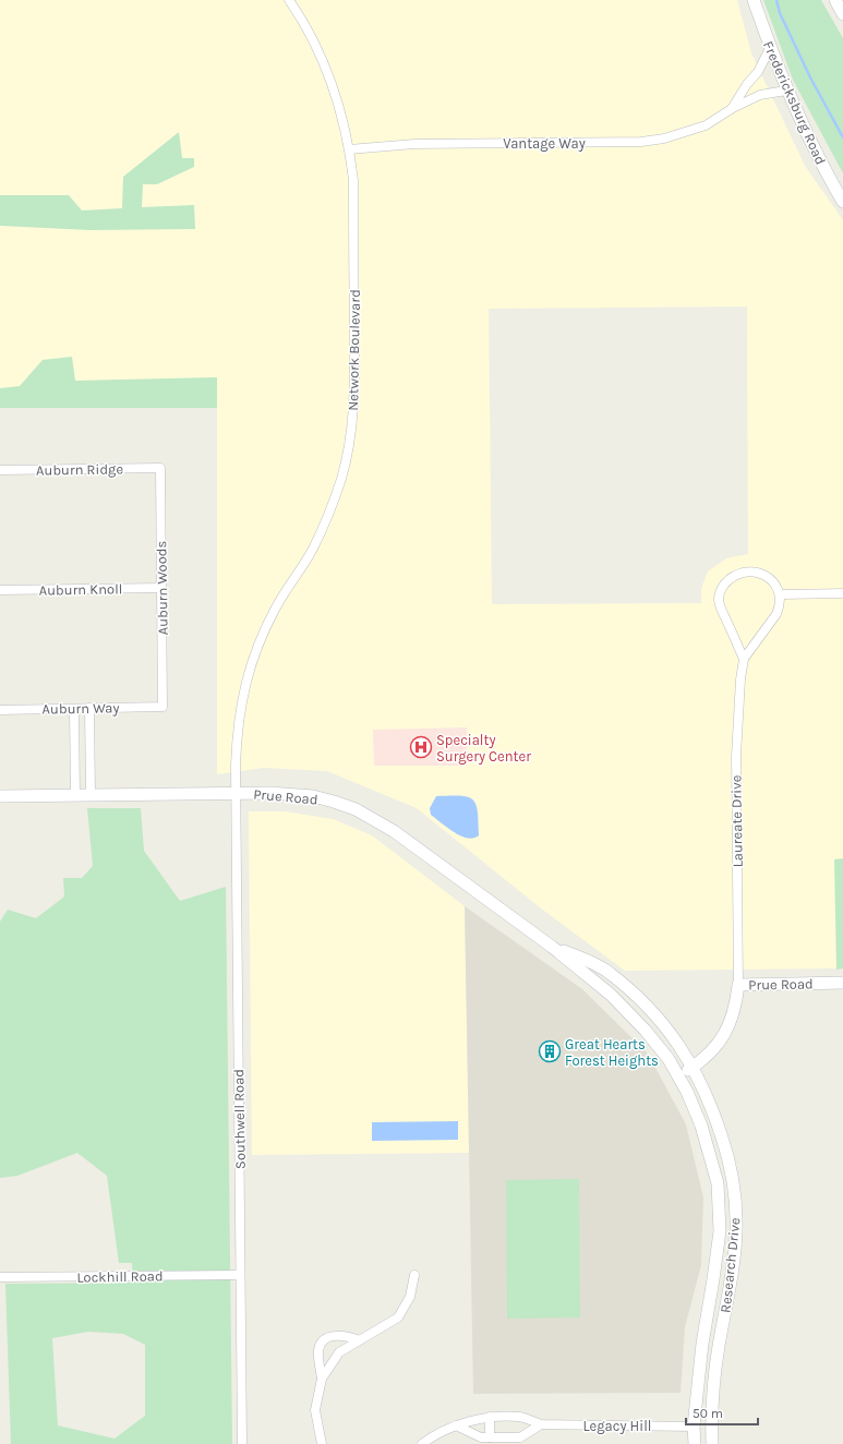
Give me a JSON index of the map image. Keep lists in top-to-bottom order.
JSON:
{
  "streets": {
    "main road": ["Fredericksburg Road", "Prue Road", "Research Drive"],
    "street": [
      "Vantage Way",
      "Network Boulevard",
      "Auburn Ridge",
      "Auburn Woods",
      "Auburn Knoll",
      "Auburn Way",
      "Laureate Drive",
      "Southwell Road",
      "Lockhill Road",
      "Legacy Hill"
    ]
  },
  "crossings": [
    ["Fredericksburg Road", "Vantage Way"],
    ["Vantage Way", "Network Boulevard"],
    ["Network Boulevard", "Prue Road"],
    ["Network Boulevard", "Southwell Road"],
    ["Auburn Ridge", "Auburn Woods"],
    ["Auburn Woods", "Auburn Knoll"],
    ["Auburn Woods", "Auburn Way"],
    ["Prue Road", "Laureate Drive"],
    ["Prue Road", "Southwell Road"],
    ["Prue Road", "Research Drive"],
    ["Southwell Road", "Lockhill Road"],
    ["Research Drive", "Legacy Hill"]
  ],
  "places": {
    "hospital": ["Specialty Surgery Center"],
    "building": ["Great Hearts Forest Heights"]
  },
  "scale_bar": "50 m"
}
